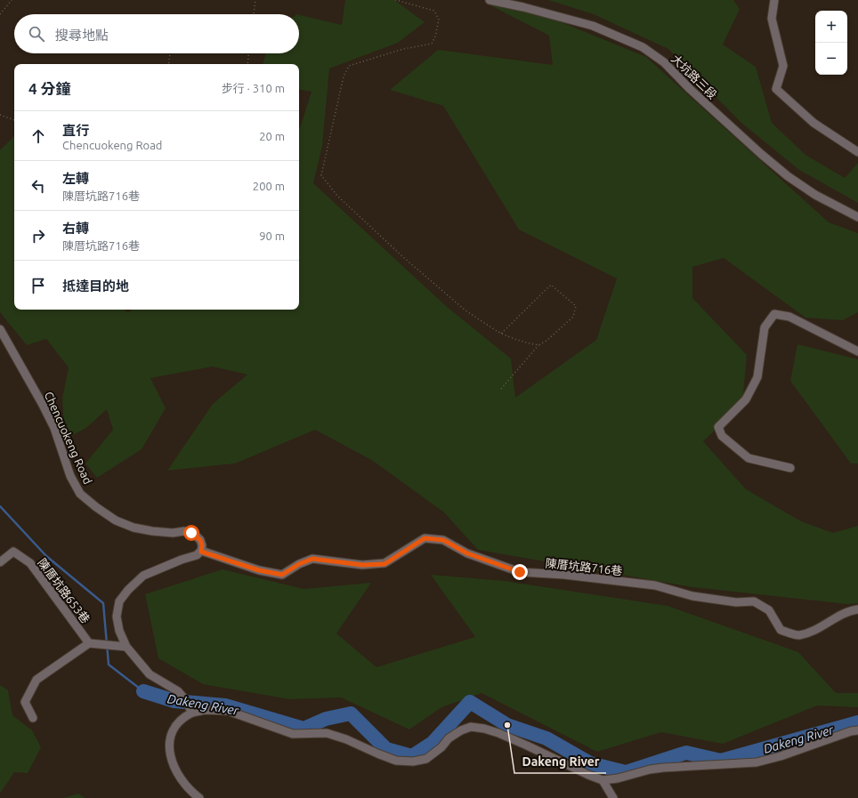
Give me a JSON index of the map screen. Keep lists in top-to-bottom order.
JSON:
{
  "streets": {
    "street": [
      "大坑路三段",
      "Chencuokeng Road",
      "陳厝坑路716巷",
      "陳厝坑路653巷"
    ]
  },
  "crossings": [
    ["Chencuokeng Road", "陳厝坑路716巷"]
  ],
  "water": ["Dakeng River"],
  "places": ["Dakeng River"],
  "page": {
    "map_buttons": ["+", "−"],
    "search": "搜尋地點",
    "heading": ["4 分鐘", "步行 · 310 m"],
    "list": [
      ["直行", "Chencuokeng Road", "20 m"],
      ["左轉", "陳厝坑路716巷", "200 m"],
      ["右轉", "陳厝坑路716巷", "90 m"],
      "抵達目的地"
    ]
  }
}
